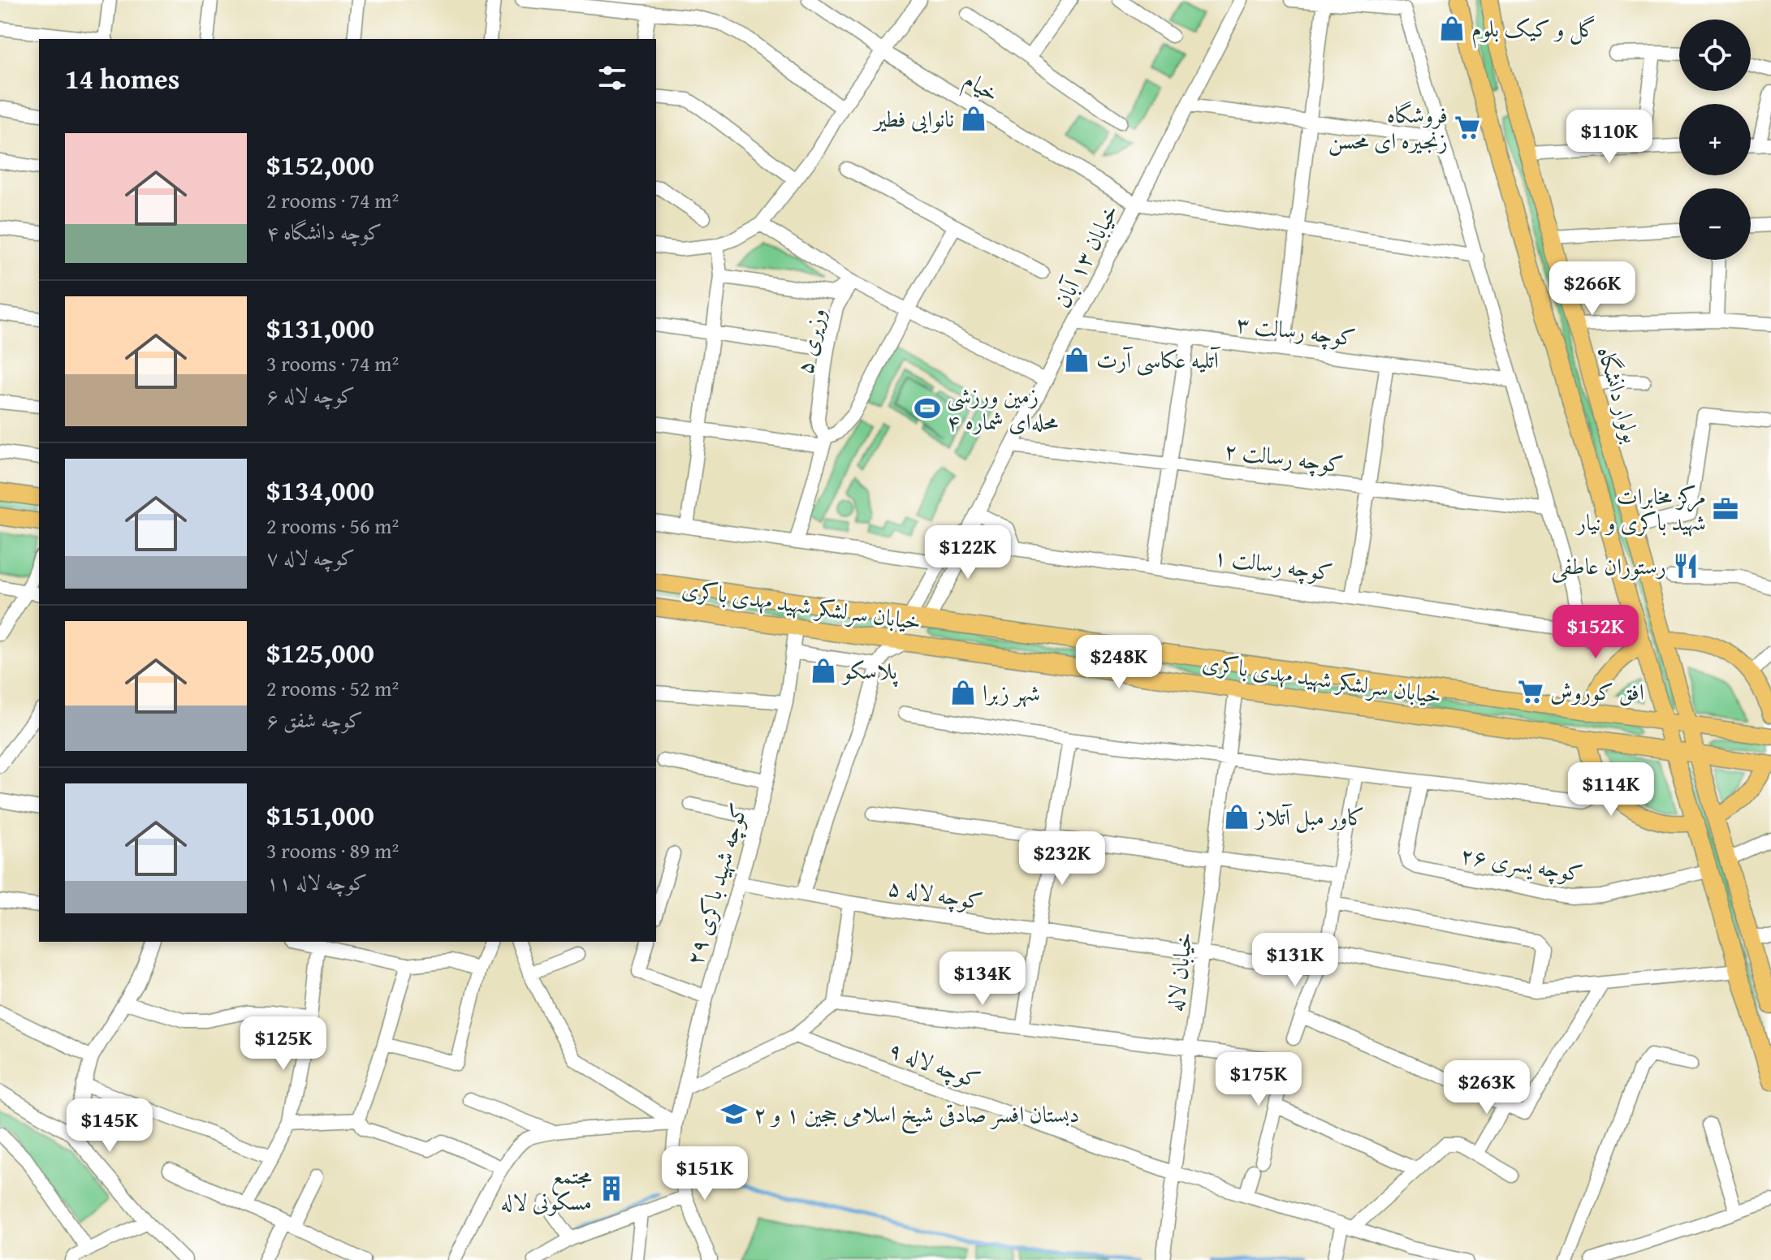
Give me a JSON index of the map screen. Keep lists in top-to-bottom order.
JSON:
{
  "streets": {
    "main road": ["بولوار دانشگاه", "خیابان سرلشکر شهید مهدی باکری"],
    "street": [
      "خیام",
      "خیابان ۱۳ آبان",
      "کوچه رسالت ۳",
      "وزیری ۵",
      "کوچه رسالت ۲",
      "کوچه رسالت ۱",
      "کوچه یسری ۲۶",
      "کوچه شهید باکری ۲۹",
      "کوچه لاله ۵",
      "خیابان لاله",
      "کوچه لاله ۹"
    ]
  },
  "crossings": [
    ["خیام", "خیابان ۱۳ آبان"],
    ["خیابان ۱۳ آبان", "کوچه رسالت ۳"],
    ["خیابان ۱۳ آبان", "کوچه رسالت ۲"],
    ["خیابان ۱۳ آبان", "کوچه رسالت ۱"],
    ["خیابان ۱۳ آبان", "خیابان سرلشکر شهید مهدی باکری"],
    ["بولوار دانشگاه", "خیابان سرلشکر شهید مهدی باکری"],
    ["بولوار دانشگاه", "کوچه یسری ۲۶"],
    ["خیابان سرلشکر شهید مهدی باکری", "کوچه شهید باکری ۲۹"],
    ["خیابان سرلشکر شهید مهدی باکری", "خیابان لاله"],
    ["کوچه شهید باکری ۲۹", "کوچه لاله ۵"],
    ["کوچه لاله ۵", "خیابان لاله"],
    ["خیابان لاله", "کوچه لاله ۹"]
  ],
  "places": {
    "shop": [
      "گل و کیک بلوم",
      "نانوایی فطیر",
      "آتلیه عکاسی آرت",
      "پلاسکو",
      "شهر زبرا",
      "کاور مبل آتلاز"
    ],
    "supermarket": ["فروشگاه زنجیره ای محسن", "افق کوروش"],
    "sports": ["زمین ورزشی محله‌ای شماره ۴"],
    "office": ["مرکز مخابرات شهید باکری و نیار"],
    "restaurant": ["رستوران عاطفی"],
    "school or university": ["دبستان افسر صادقی شیخ اسلامی ججین ۱ و ۲"],
    "building": ["مجتمع مسکونی لاله"]
  },
  "page": {
    "map_buttons": ["+", "−"],
    "heading": "14 homes",
    "price": [
      "$110K",
      "$266K",
      "$122K",
      "$152K",
      "$248K",
      "$114K",
      "$232K",
      "$131K",
      "$134K",
      "$125K",
      "$175K",
      "$263K",
      "$145K",
      "$151K"
    ],
    "list": [
      {
        "name": "$152,000",
        "note": "2 rooms · 74 m² · کوچه دانشگاه ۴"
      },
      {
        "name": "$131,000",
        "note": "3 rooms · 74 m² · کوچه لاله ۶"
      },
      {
        "name": "$134,000",
        "note": "2 rooms · 56 m² · کوچه لاله ۷"
      },
      {
        "name": "$125,000",
        "note": "2 rooms · 52 m² · کوچه شفق ۶"
      },
      {
        "name": "$151,000",
        "note": "3 rooms · 89 m² · کوچه لاله ۱۱"
      }
    ]
  }
}
